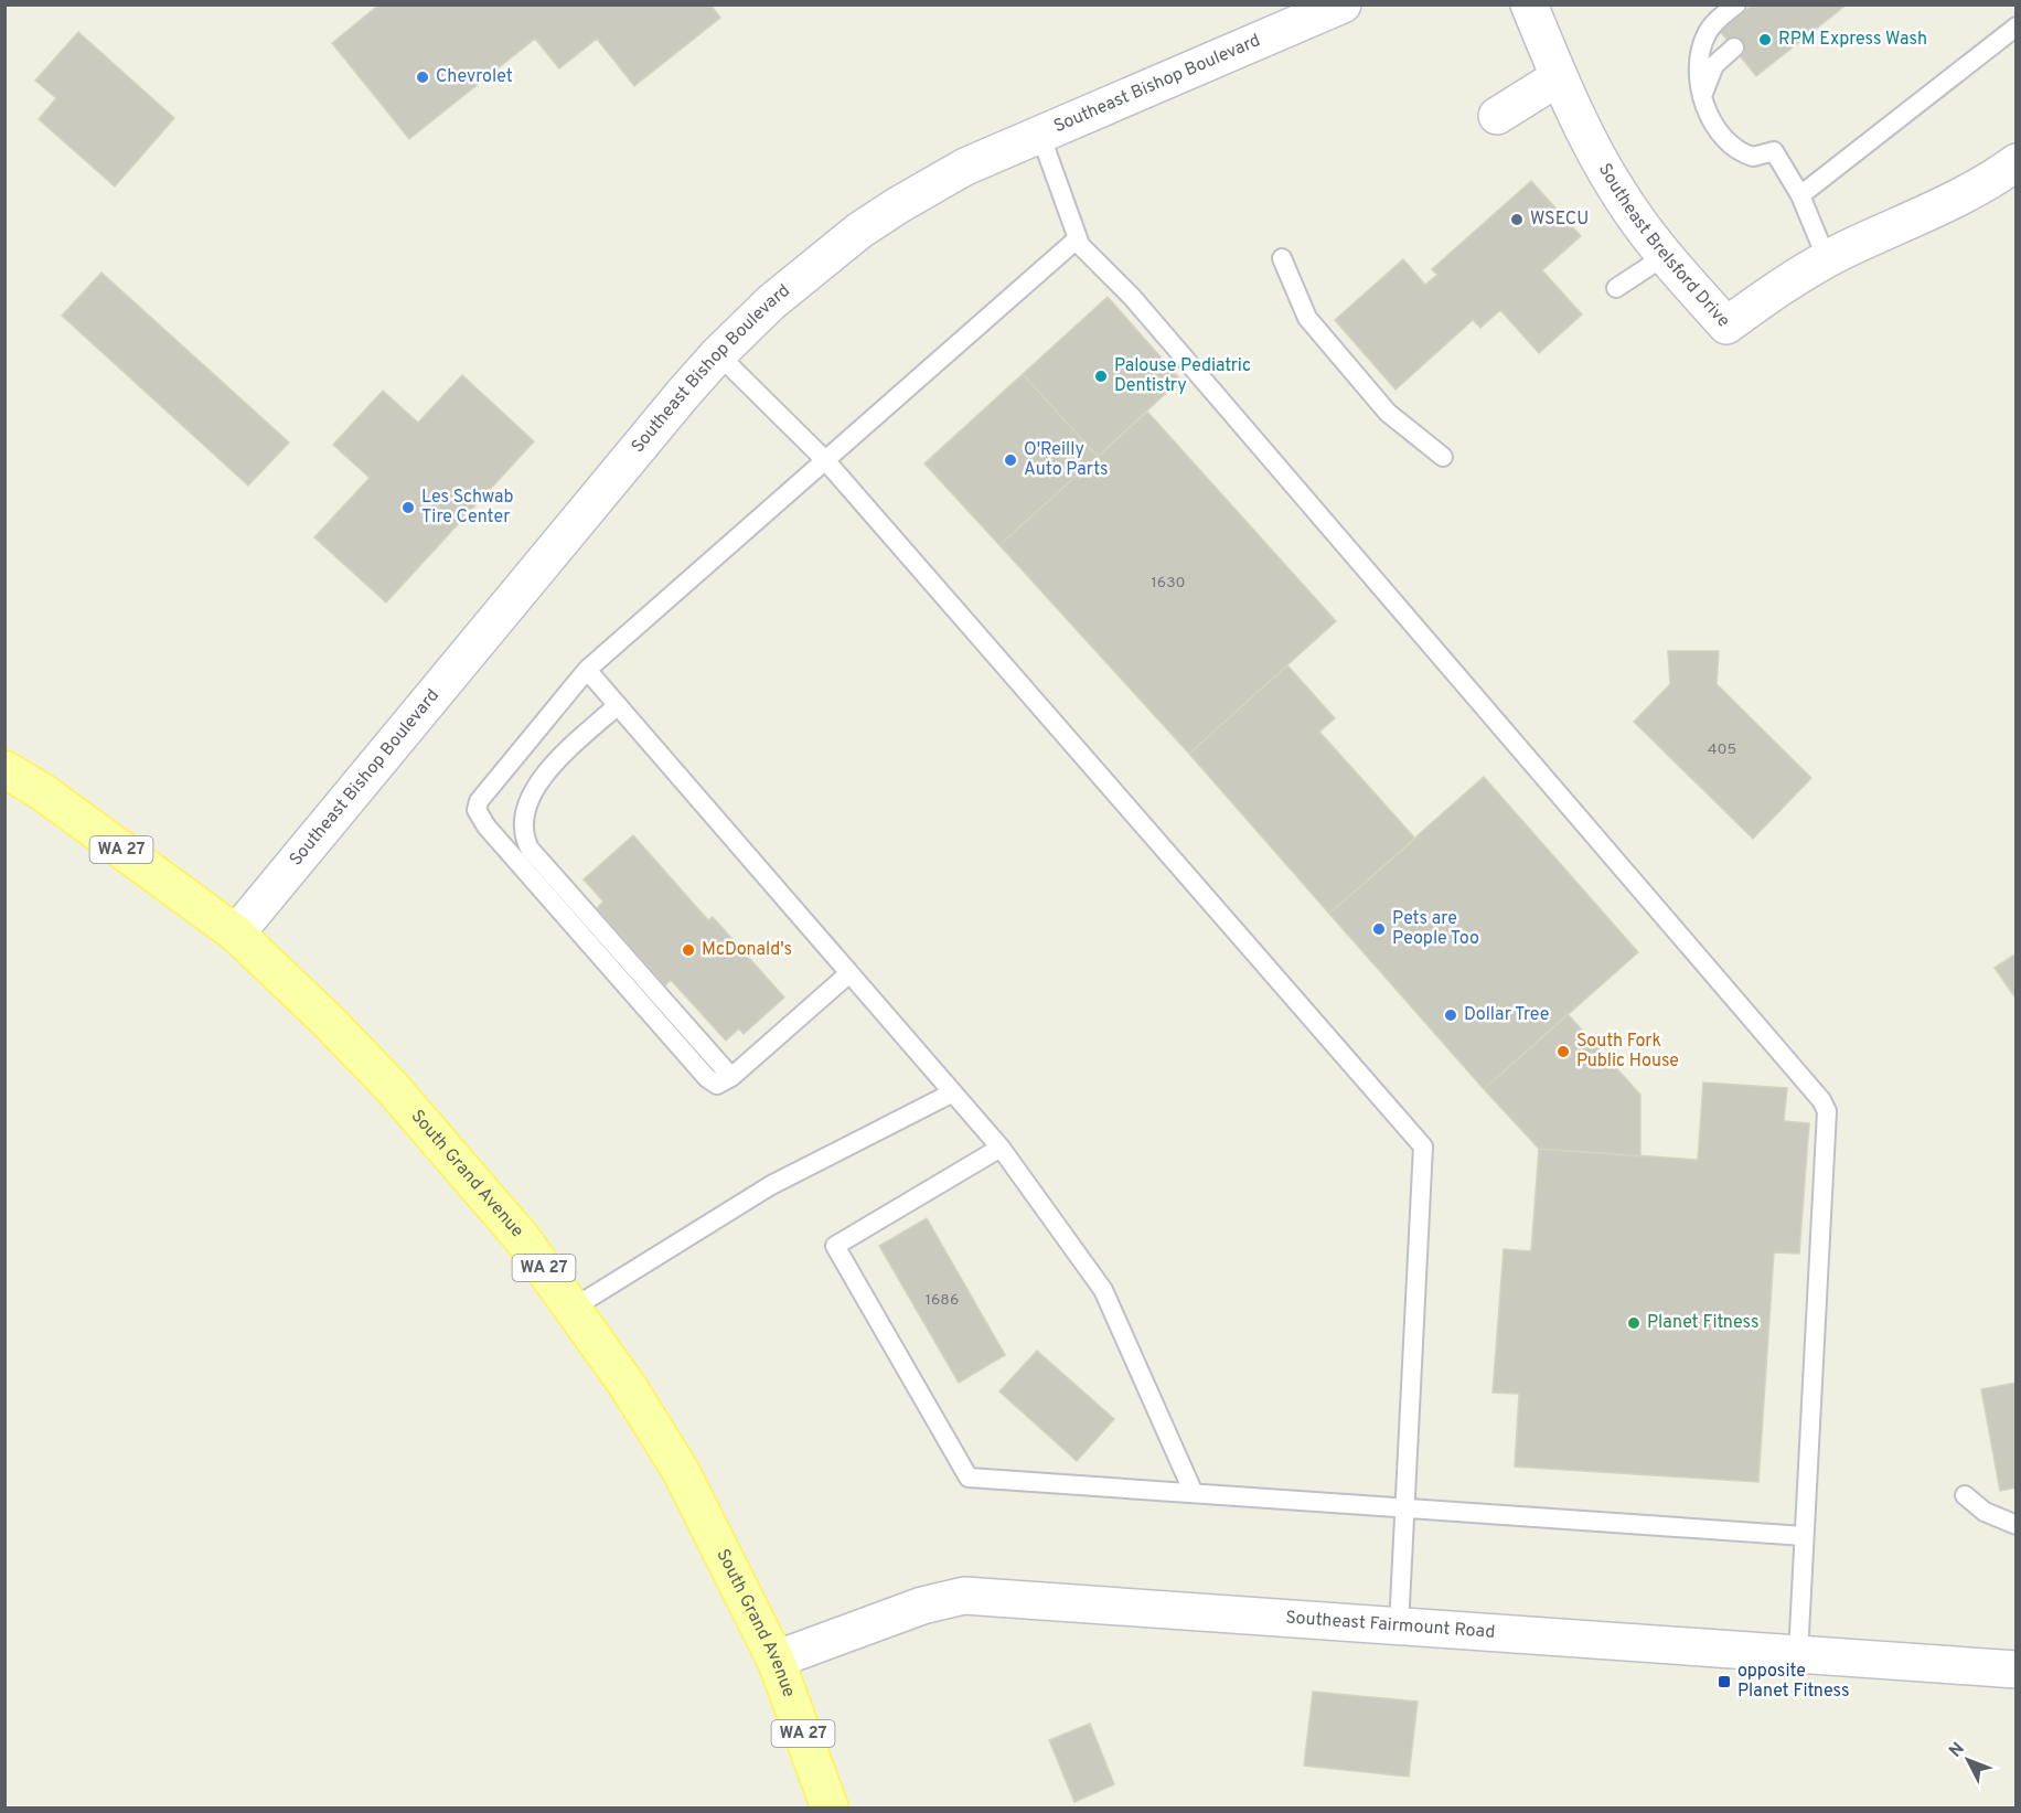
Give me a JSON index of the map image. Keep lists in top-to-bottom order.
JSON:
{
  "streets": {
    "main road": ["WA 27", "South Grand Avenue"],
    "street": ["Southeast Bishop Boulevard", "Southeast Brelsford Drive", "Southeast Fairmount Road"]
  },
  "crossings": [
    ["Southeast Bishop Boulevard", "South Grand Avenue"],
    ["South Grand Avenue", "Southeast Fairmount Road"]
  ],
  "places": {
    "other": [
      "RPM Express Wash",
      "Chevrolet",
      "WSECU",
      "Palouse Pediatric Dentistry",
      "O'Reilly Auto Parts",
      "Les Schwab Tire Center",
      "Pets are People Too",
      "McDonald's",
      "Dollar Tree",
      "South Fork Public House",
      "Planet Fitness"
    ],
    "transit": ["opposite Planet Fitness"]
  },
  "house_numbers": ["1630", "405", "1686"],
  "north": "top left"
}
